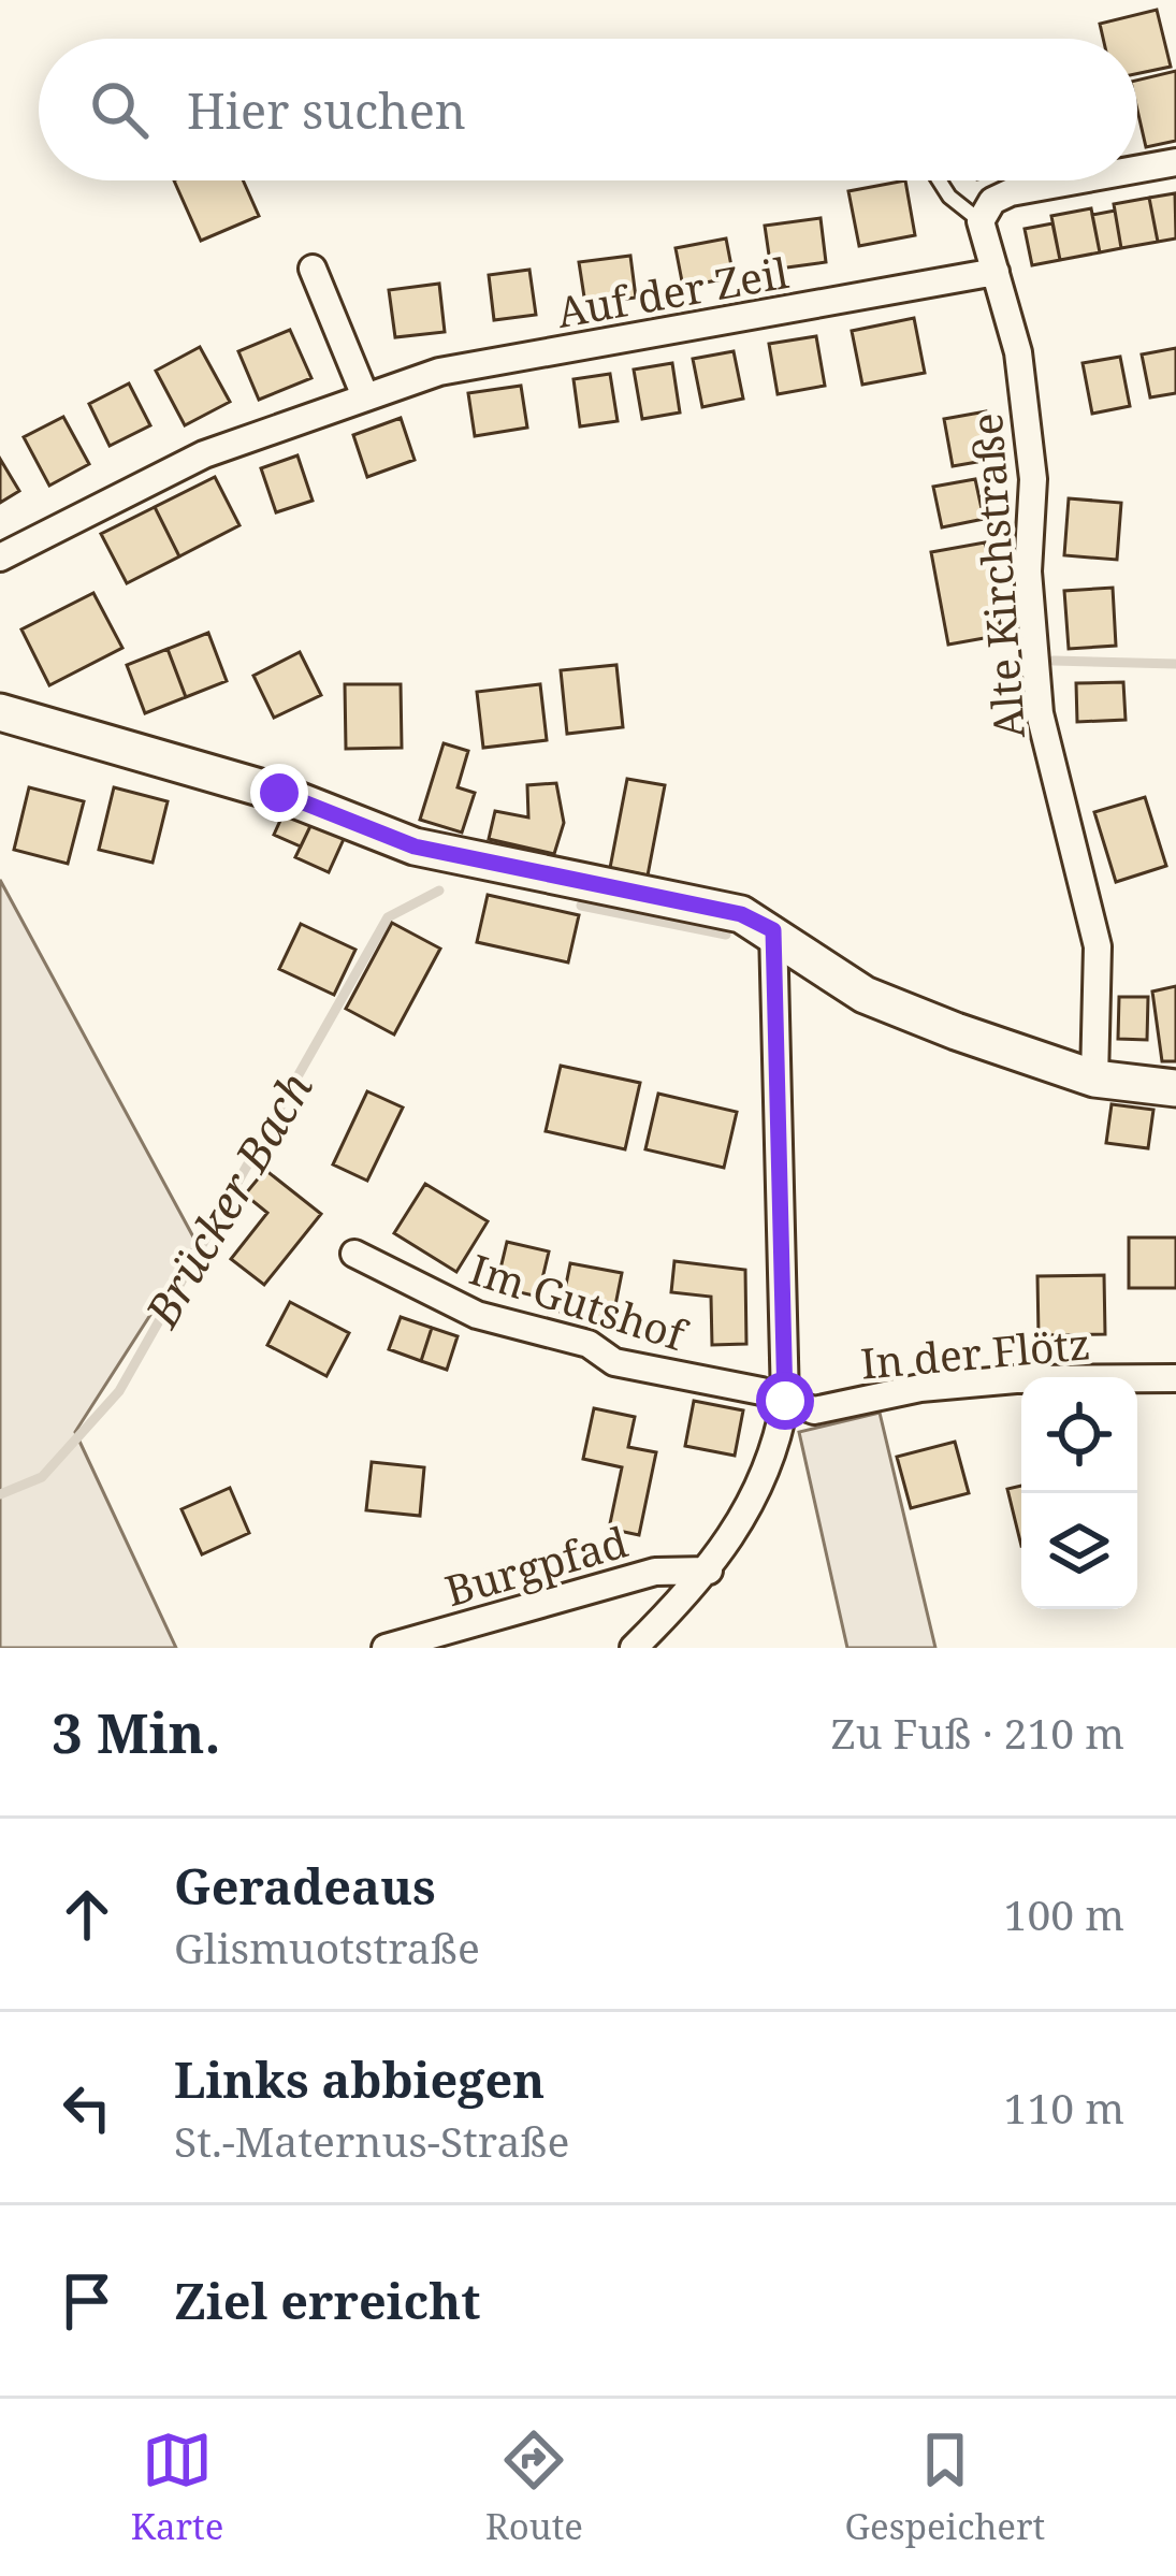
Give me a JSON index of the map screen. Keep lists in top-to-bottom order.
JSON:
{
  "streets": {
    "street": [
      "Auf der Zeil",
      "Alte Kirchstraße",
      "Im Gutshof",
      "In der Flötz",
      "Burgpfad"
    ]
  },
  "crossings": [
    ["Auf der Zeil", "Alte Kirchstraße"],
    ["Im Gutshof", "In der Flötz"]
  ],
  "water": ["Brücker Bach"],
  "page": {
    "search": "Hier suchen",
    "heading": ["3 Min.", "Zu Fuß · 210 m"],
    "list": [
      ["Geradeaus", "Glismuotstraße", "100 m"],
      ["Links abbiegen", "St.-Maternus-Straße", "110 m"],
      "Ziel erreicht"
    ],
    "nav": ["Karte", "Route", "Gespeichert"]
  }
}
